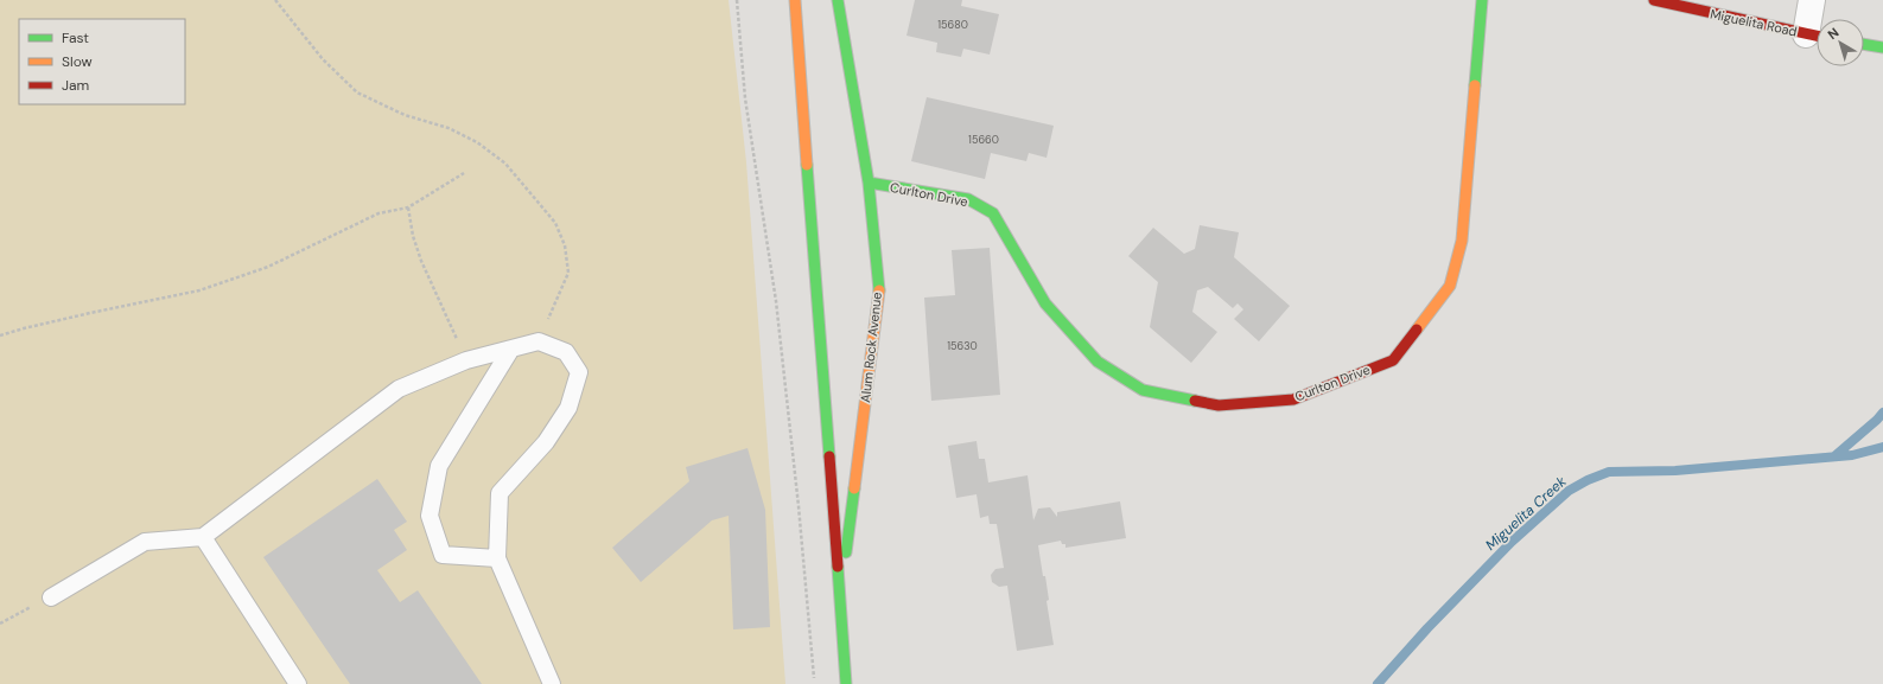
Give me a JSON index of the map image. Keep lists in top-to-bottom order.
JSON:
{
  "streets": {
    "street": ["Miguelita Road", "Curlton Drive", "Alum Rock Avenue"]
  },
  "crossings": [
    ["Curlton Drive", "Alum Rock Avenue"]
  ],
  "water": ["Miguelita Creek"],
  "house_numbers": ["15680", "15660", "15630"],
  "legend": ["Fast", "Slow", "Jam"],
  "north": "top left"
}
